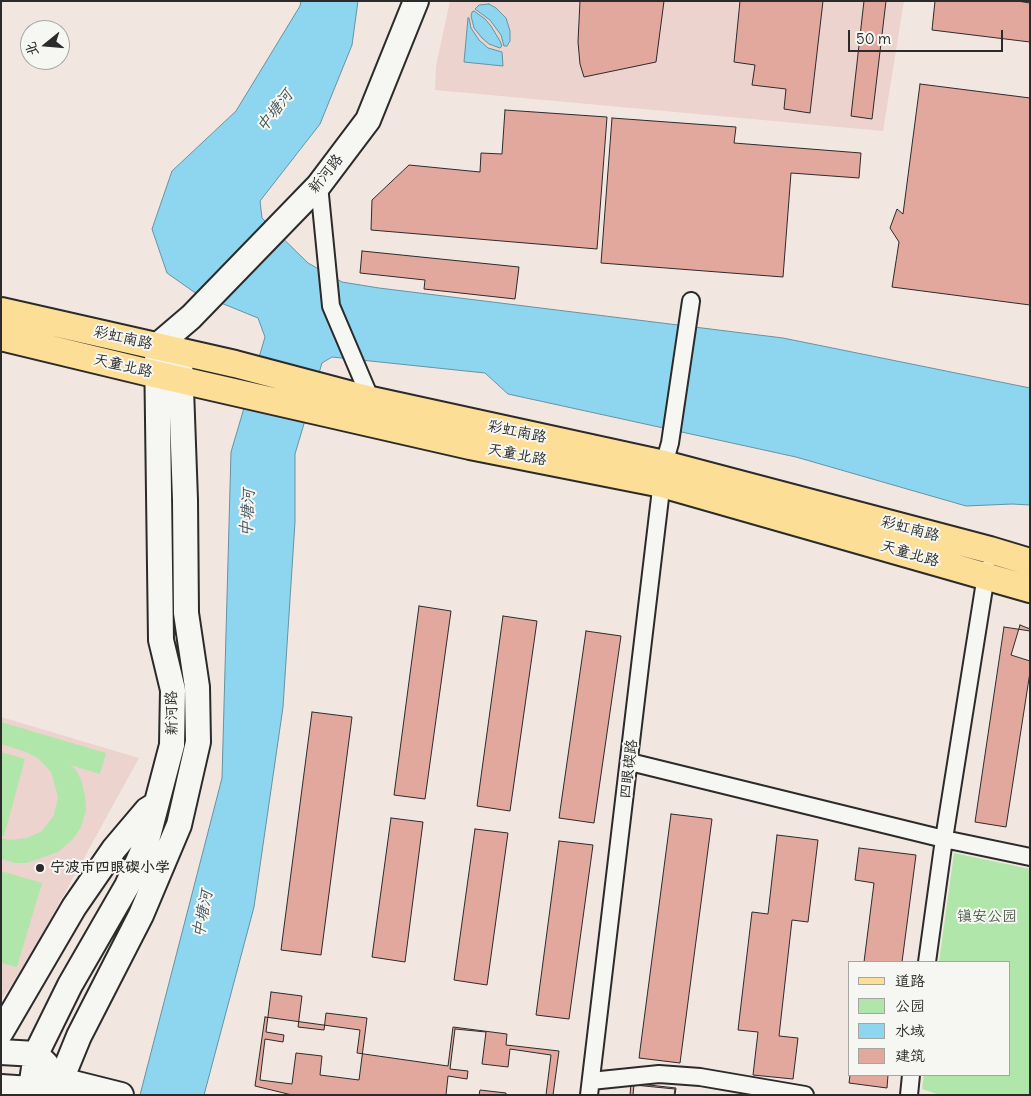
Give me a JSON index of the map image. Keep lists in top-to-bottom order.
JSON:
{
  "streets": {
    "main road": ["新河路", "彩虹南路", "天童北路"],
    "street": ["四眼碶路"]
  },
  "crossings": [
    ["新河路", "彩虹南路"],
    ["新河路", "天童北路"],
    ["彩虹南路", "天童北路"],
    ["彩虹南路", "四眼碶路"],
    ["天童北路", "四眼碶路"]
  ],
  "water": ["中塘河"],
  "parks": ["镇安公园"],
  "places": ["宁波市四眼碶小学"],
  "legend": [
    "道路",
    "公园",
    "水域",
    "建筑"
  ],
  "scale_bar": "50 m",
  "north": "left"
}
